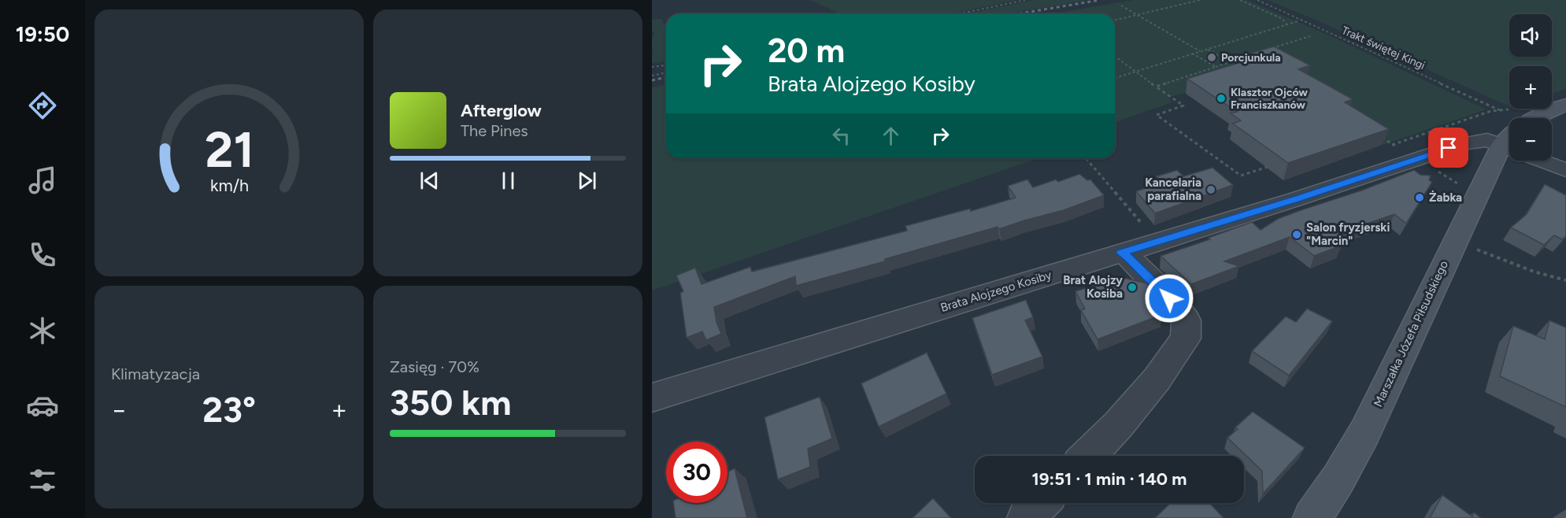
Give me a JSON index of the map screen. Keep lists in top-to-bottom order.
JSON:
{
  "streets": {
    "main road": ["Marszałka Józefa Piłsudskiego"],
    "street": ["Brata Alojzego Kosiby"],
    "path": ["Trakt świętej Kingi"]
  },
  "places": [
    "Porcjunkula",
    "Klasztor Ojców Franciszkanów",
    "Kancelaria parafialna",
    "Żabka",
    "Salon fryzjerski \"Marcin\"",
    "Brat Alojzy Kosiba"
  ],
  "page": {
    "tabs": "19:50",
    "map_buttons": ["+", "−"],
    "turn": ["20 m", "Brata Alojzego Kosiby"],
    "song": ["Afterglow", "The Pines"],
    "tile": [
      "Klimatyzacja",
      ["Zasięg · 70%", "350 km"]
    ],
    "heat": ["−", "23°", "+"],
    "limit": "30",
    "trip": "19:51 · 1 min · 140 m",
    "gauge": ["21", "km/h"]
  }
}
